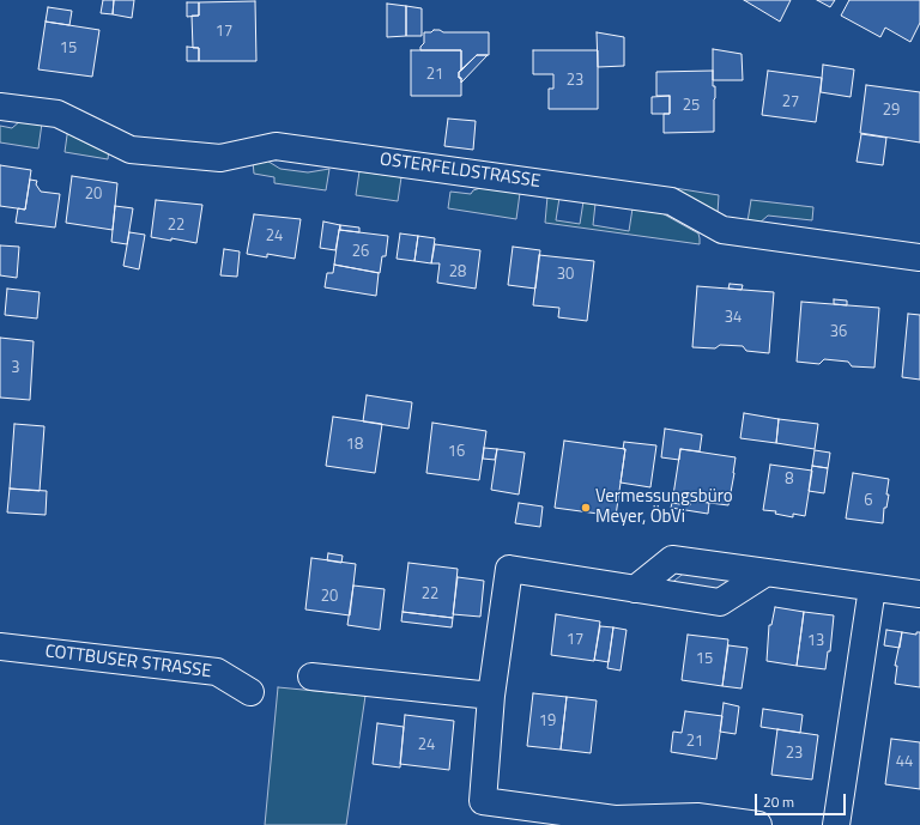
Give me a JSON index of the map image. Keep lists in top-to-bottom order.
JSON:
{
  "streets": {
    "street": ["OSTERFELDSTRASSE", "COTTBUSER STRASSE"]
  },
  "places": ["Vermessungsbüro Meyer, ÖbVi"],
  "house_numbers": [
    "17",
    "15",
    "21",
    "23",
    "27",
    "25",
    "29",
    "20",
    "22",
    "24",
    "26",
    "28",
    "30",
    "34",
    "36",
    "3",
    "18",
    "16",
    "8",
    "6",
    "22",
    "20",
    "17",
    "13",
    "15",
    "19",
    "21",
    "24",
    "23",
    "44"
  ],
  "scale_bar": "20 m"
}
